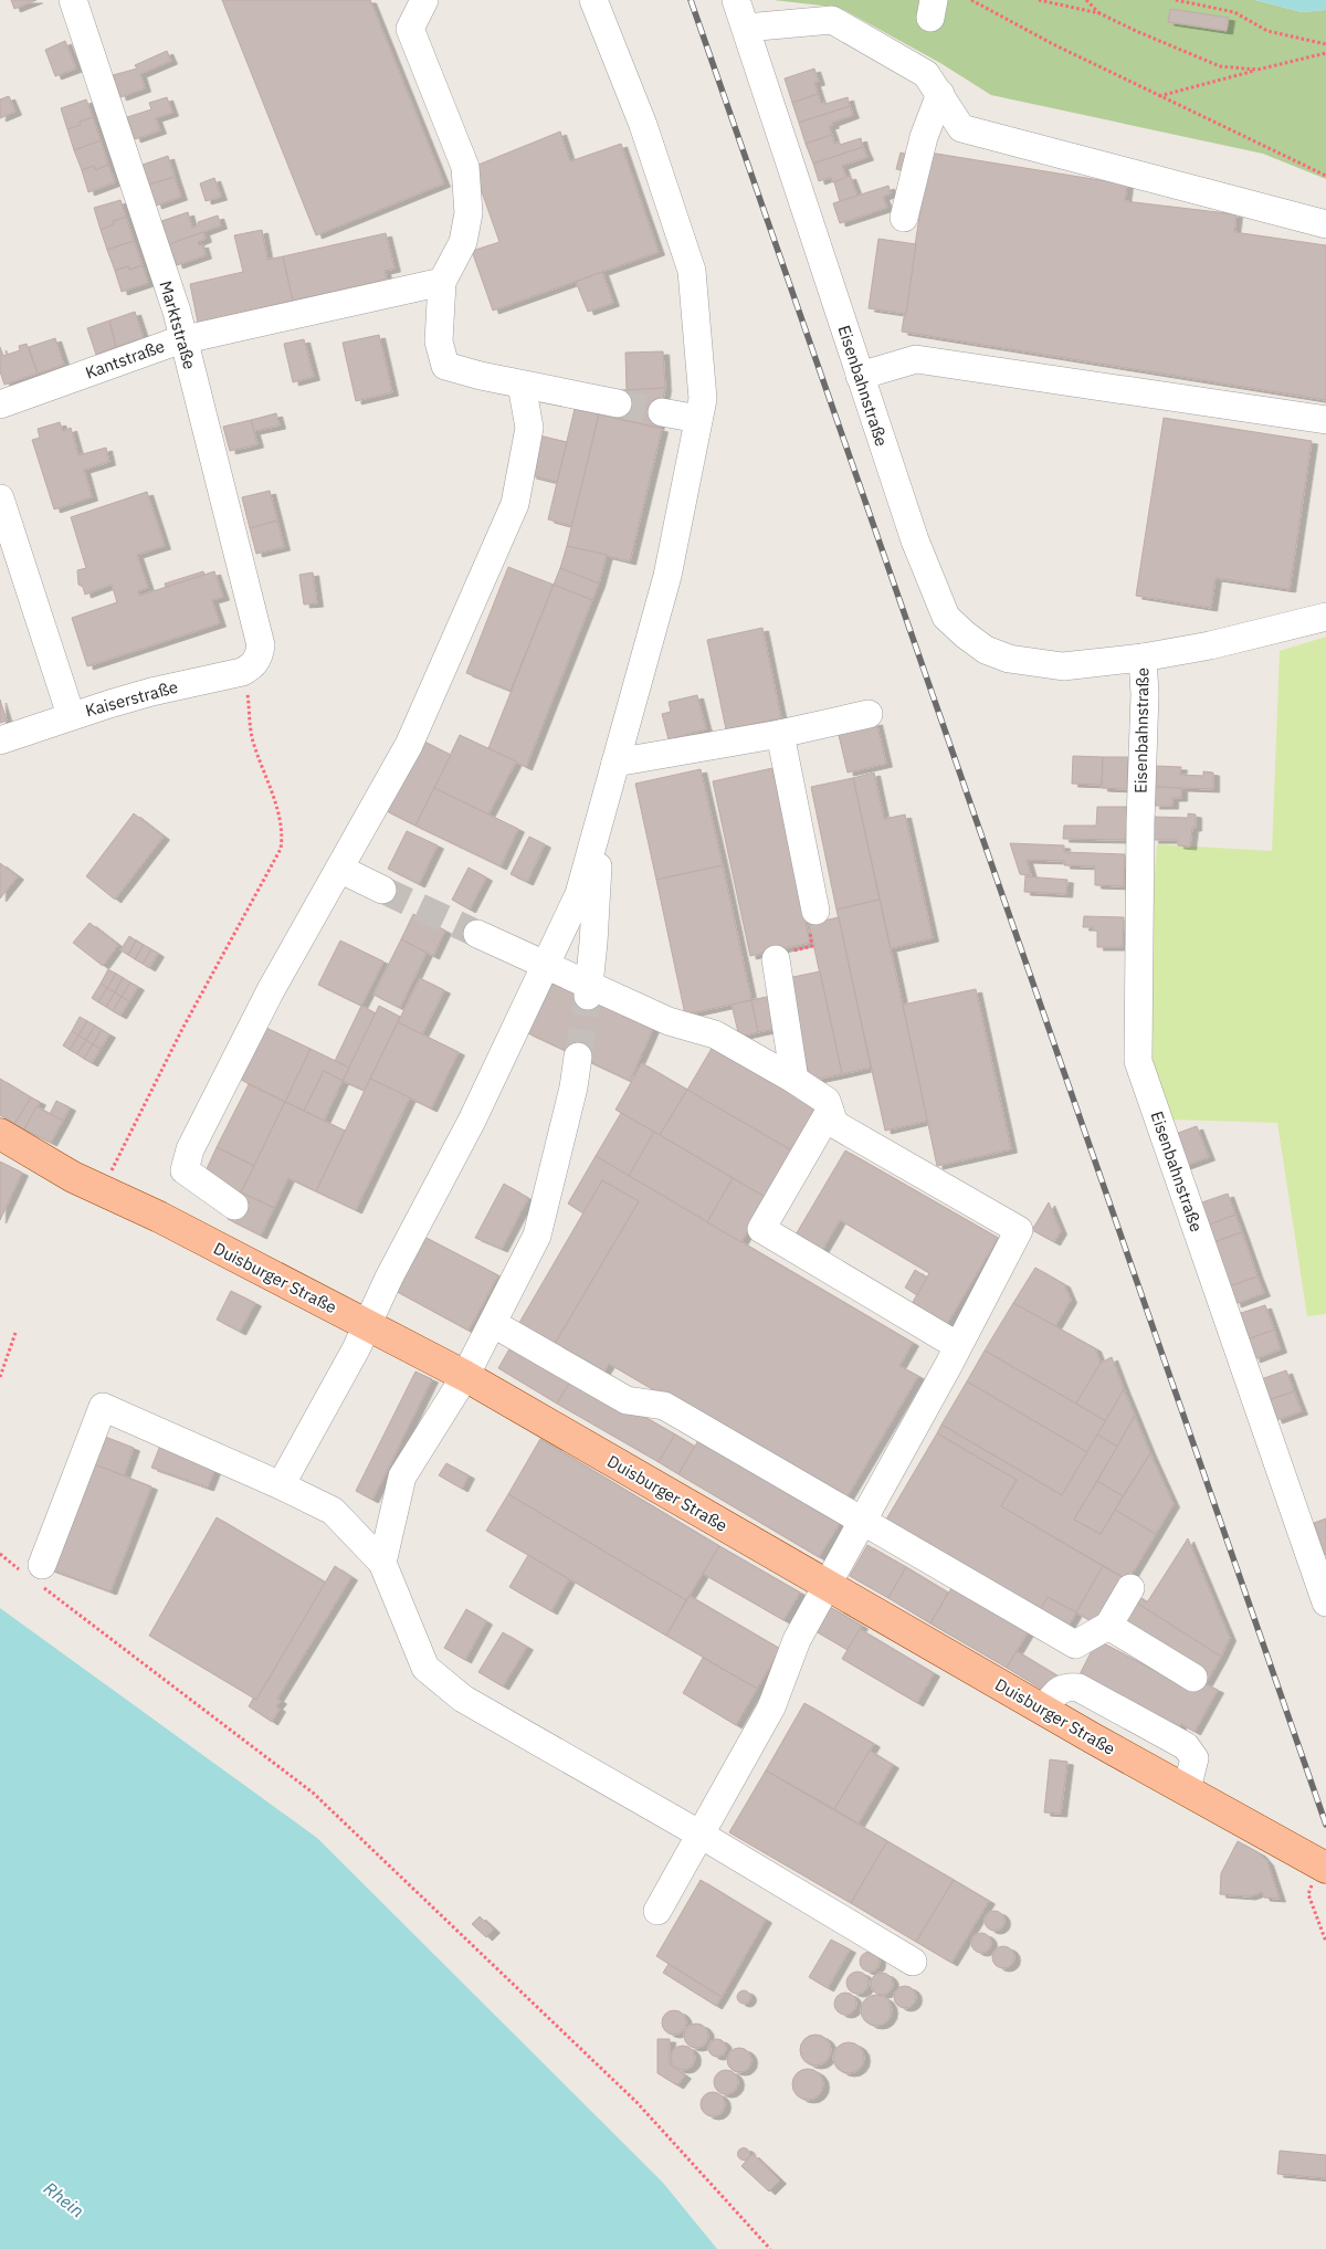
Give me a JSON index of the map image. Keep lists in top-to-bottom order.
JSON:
{
  "streets": {
    "main road": ["Duisburger Straße"],
    "street": [
      "Marktstraße",
      "Kantstraße",
      "Eisenbahnstraße",
      "Kaiserstraße"
    ]
  },
  "crossings": [
    ["Marktstraße", "Kantstraße"],
    ["Marktstraße", "Kaiserstraße"]
  ],
  "water": ["Rhein"]
}
